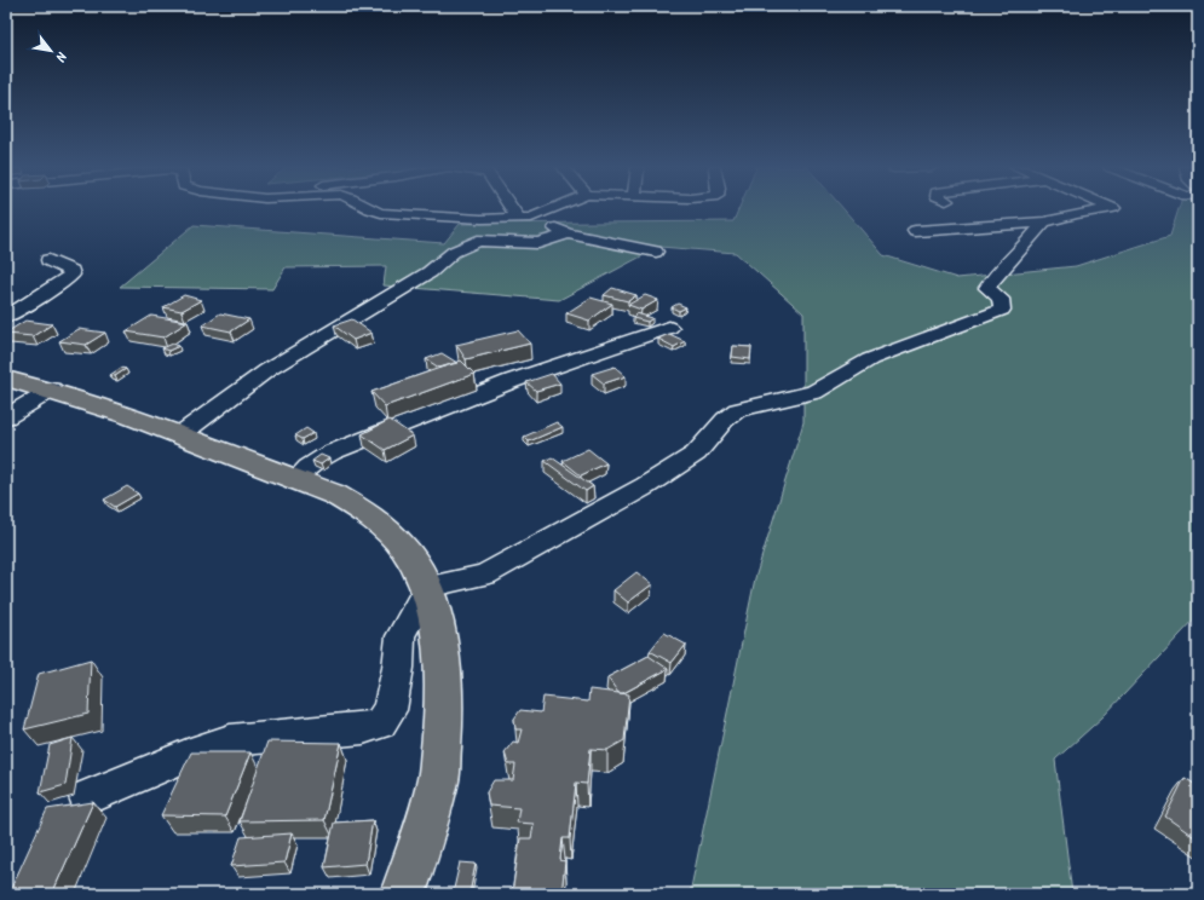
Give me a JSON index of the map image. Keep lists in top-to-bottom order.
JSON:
{
  "north": "bottom right"
}
